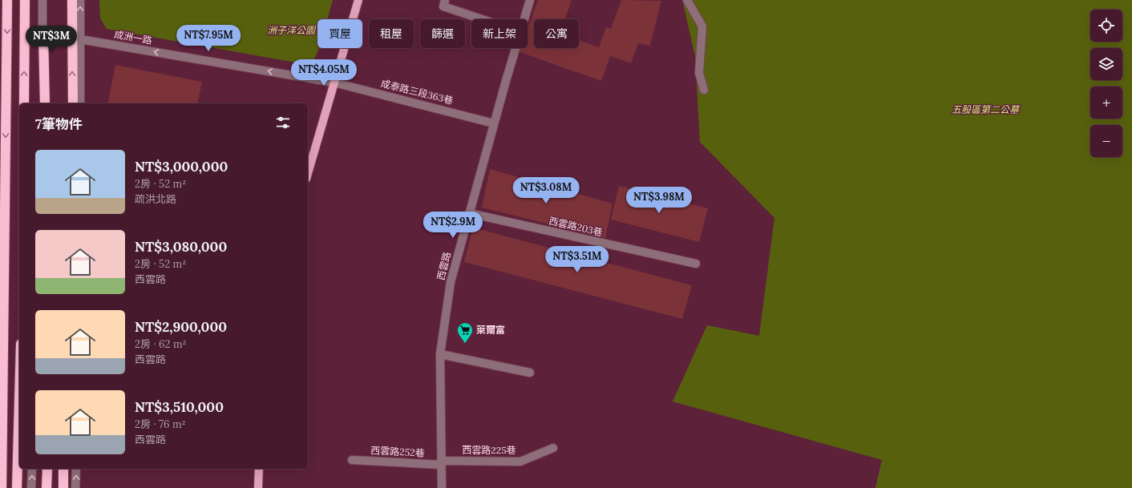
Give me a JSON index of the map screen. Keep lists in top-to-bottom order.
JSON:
{
  "streets": {
    "street": [
      "成洲一路",
      "成泰路三段363巷",
      "西雲路203巷",
      "西雲路",
      "西雲路225巷",
      "西雲路252巷"
    ]
  },
  "crossings": [
    ["成洲一路", "成泰路三段363巷"],
    ["成泰路三段363巷", "西雲路"],
    ["西雲路203巷", "西雲路"],
    ["西雲路", "西雲路225巷"],
    ["西雲路", "西雲路252巷"],
    ["西雲路225巷", "西雲路252巷"]
  ],
  "one_way": ["成洲一路"],
  "parks": ["洲子洋公園", "五股區第二公墓"],
  "places": {
    "supermarket": ["萊爾富"]
  },
  "page": {
    "map_buttons": ["+", "−"],
    "chip": [
      "買屋",
      "租屋",
      "篩選",
      "新上架",
      "公寓"
    ],
    "price": [
      "NT$7.95M",
      "NT$3M",
      "NT$4.05M",
      "NT$3.08M",
      "NT$3.98M",
      "NT$2.9M",
      "NT$3.51M"
    ],
    "heading": "7筆物件",
    "list": [
      {
        "name": "NT$3,000,000",
        "note": "2房 · 52 m² · 疏洪北路"
      },
      {
        "name": "NT$3,080,000",
        "note": "2房 · 52 m² · 西雲路"
      },
      {
        "name": "NT$2,900,000",
        "note": "2房 · 62 m² · 西雲路"
      },
      {
        "name": "NT$3,510,000",
        "note": "2房 · 76 m² · 西雲路"
      }
    ]
  }
}
